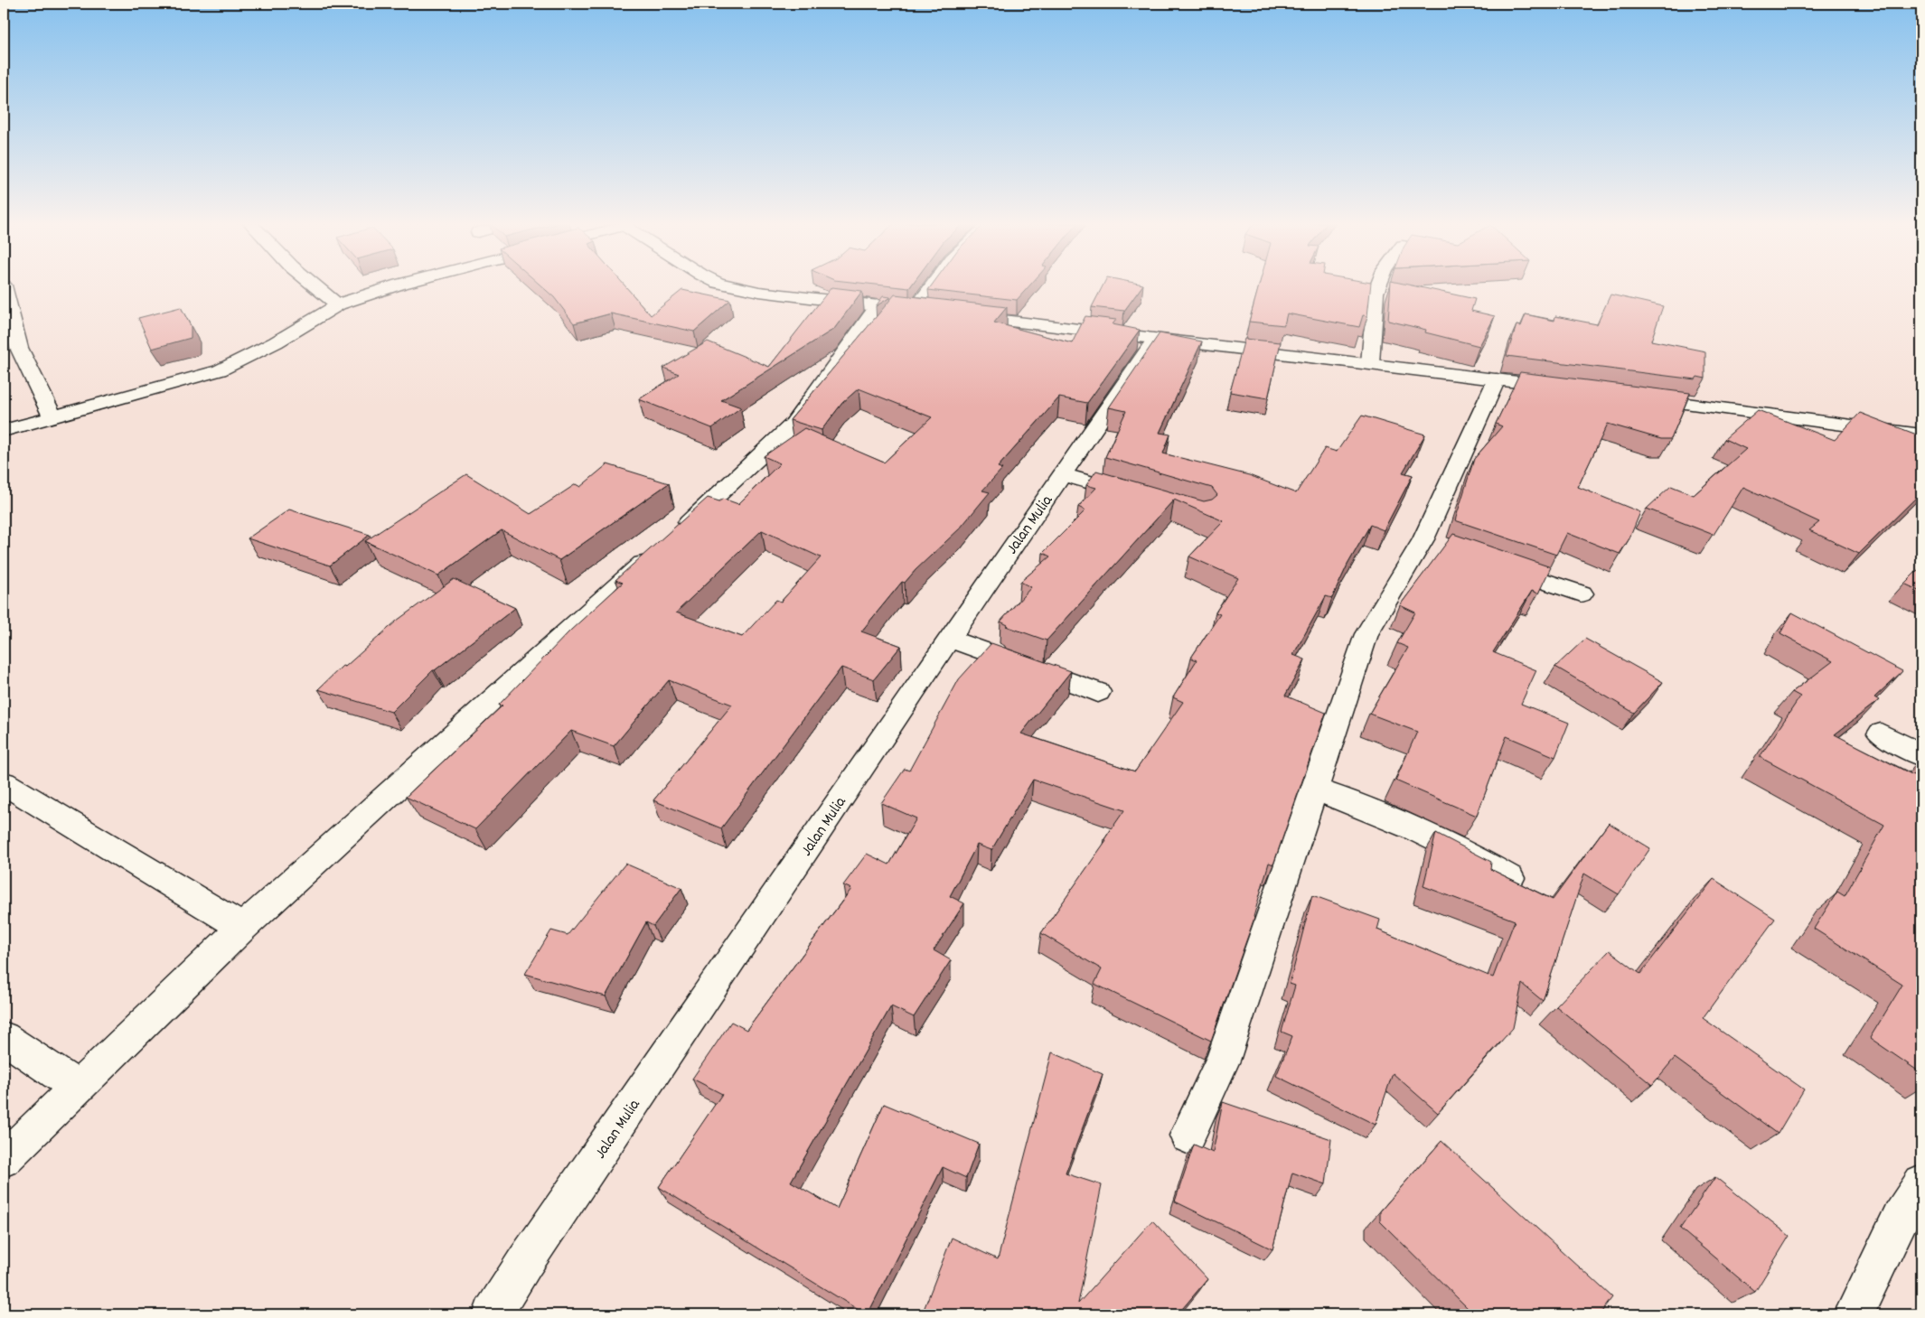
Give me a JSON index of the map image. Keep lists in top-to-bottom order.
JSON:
{
  "streets": {
    "street": ["Jalan Mulia"]
  }
}
